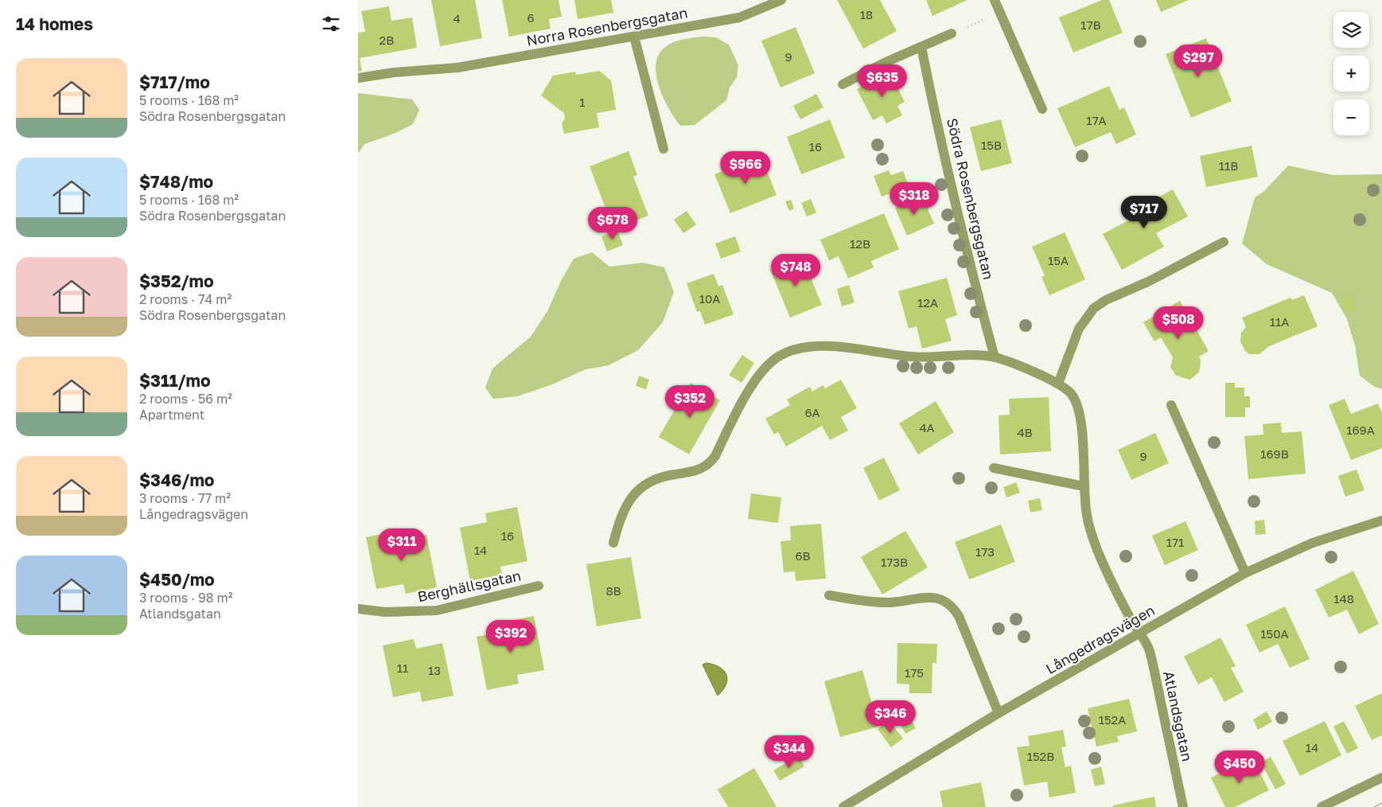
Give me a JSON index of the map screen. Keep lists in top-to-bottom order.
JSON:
{
  "streets": {
    "street": [
      "Norra Rosenbergsgatan",
      "Södra Rosenbergsgatan",
      "Berghällsgatan",
      "Långedragsvägen",
      "Atlandsgatan"
    ]
  },
  "crossings": [
    ["Långedragsvägen", "Atlandsgatan"]
  ],
  "house_numbers": [
    "18",
    "6",
    "4",
    "17B",
    "2B",
    "9",
    "1",
    "17A",
    "15B",
    "16",
    "11B",
    "12B",
    "15A",
    "10A",
    "12A",
    "11A",
    "6A",
    "4A",
    "169A",
    "4B",
    "169B",
    "9",
    "16",
    "171",
    "14",
    "173",
    "6B",
    "173B",
    "8B",
    "148",
    "150A",
    "11",
    "13",
    "175",
    "152A",
    "14",
    "152B"
  ],
  "page": {
    "heading": "14 homes",
    "map_buttons": ["+", "−"],
    "price": [
      "$297",
      "$635",
      "$966",
      "$318",
      "$717",
      "$678",
      "$748",
      "$508",
      "$352",
      "$311",
      "$392",
      "$346",
      "$344",
      "$450"
    ],
    "list": [
      {
        "name": "$717/mo",
        "note": "5 rooms · 168 m² · Södra Rosenbergsgatan"
      },
      {
        "name": "$748/mo",
        "note": "5 rooms · 168 m² · Södra Rosenbergsgatan"
      },
      {
        "name": "$352/mo",
        "note": "2 rooms · 74 m² · Södra Rosenbergsgatan"
      },
      {
        "name": "$311/mo",
        "note": "2 rooms · 56 m² · Apartment"
      },
      {
        "name": "$346/mo",
        "note": "3 rooms · 77 m² · Långedragsvägen"
      },
      {
        "name": "$450/mo",
        "note": "3 rooms · 98 m² · Atlandsgatan"
      }
    ]
  }
}
